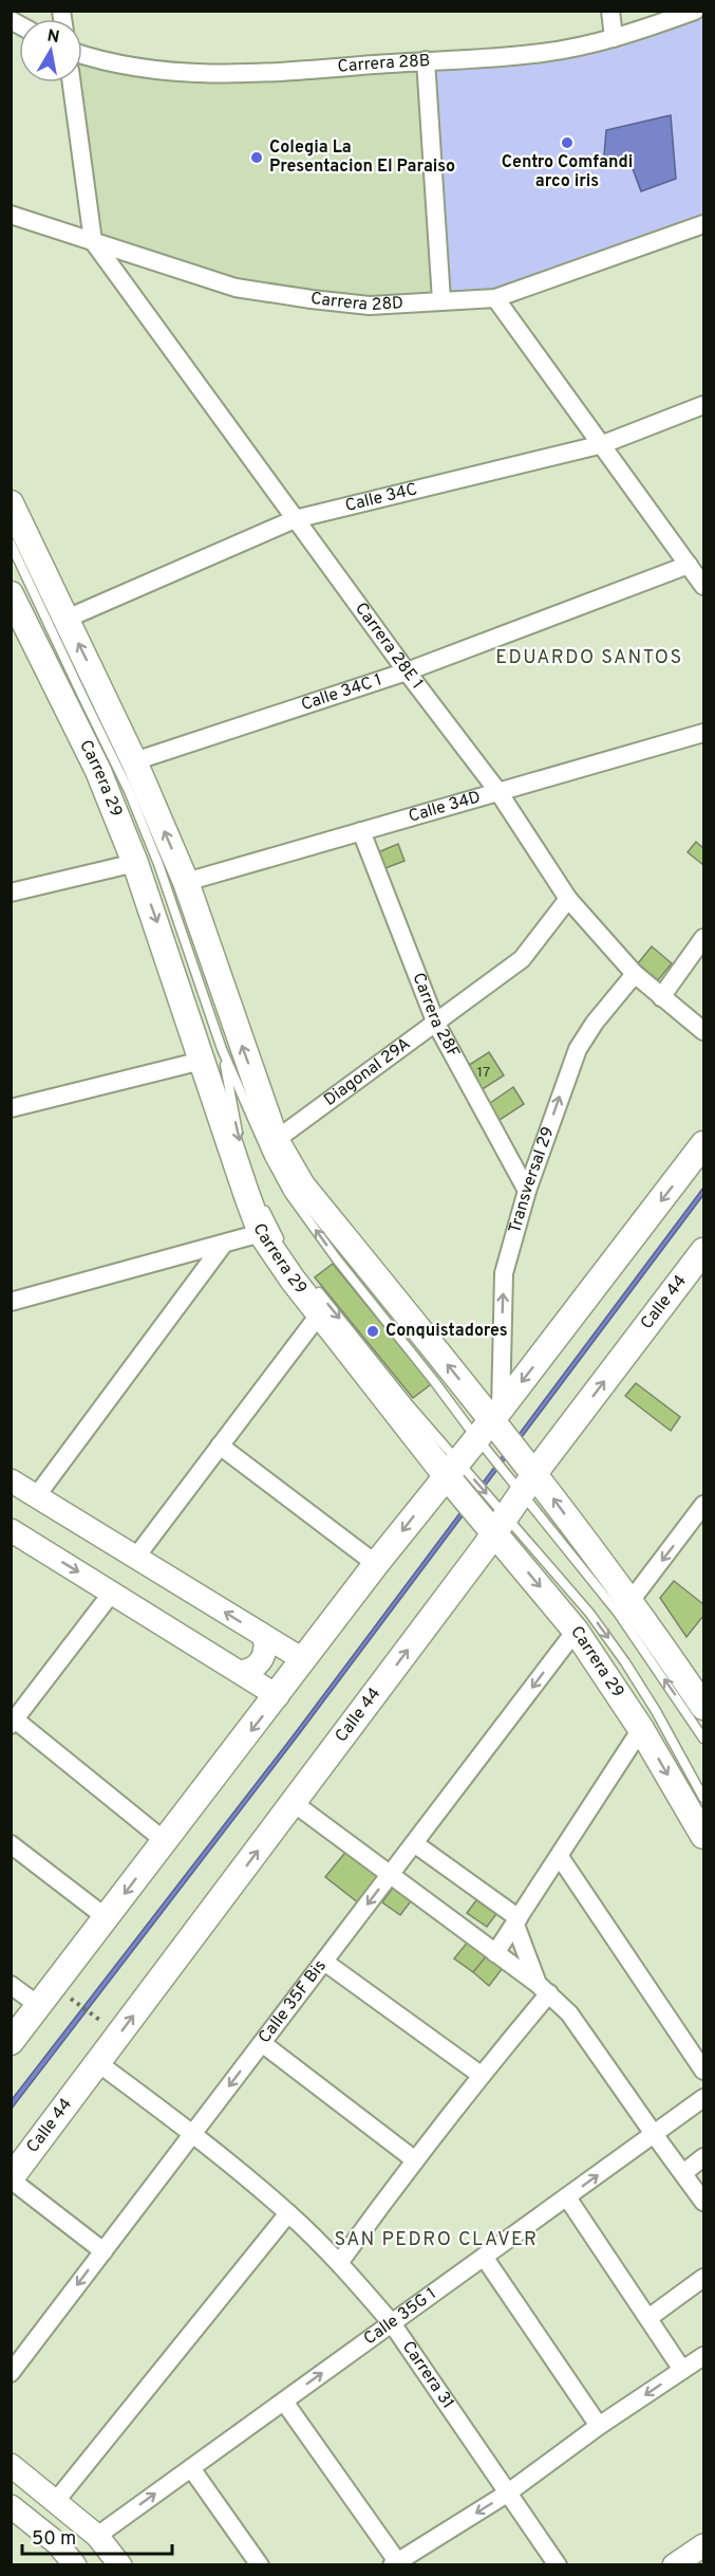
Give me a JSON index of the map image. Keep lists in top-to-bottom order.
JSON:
{
  "streets": {
    "main road": ["Carrera 29", "Calle 44"],
    "street": [
      "Carrera 28B",
      "Carrera 28D",
      "Calle 34C",
      "Carrera 28E 1",
      "Calle 34C 1",
      "Calle 34D",
      "Carrera 28F",
      "Diagonal 29A",
      "Transversal 29",
      "Calle 35F Bis",
      "Calle 35G 1",
      "Carrera 31"
    ]
  },
  "crossings": [
    ["Carrera 28D", "Carrera 28E 1"],
    ["Calle 34C", "Carrera 28E 1"],
    ["Carrera 28E 1", "Calle 34C 1"],
    ["Carrera 28E 1", "Calle 34D"],
    ["Carrera 28E 1", "Diagonal 29A"],
    ["Carrera 28E 1", "Transversal 29"],
    ["Carrera 29", "Calle 44"],
    ["Carrera 29", "Calle 35F Bis"],
    ["Calle 34D", "Carrera 28F"],
    ["Carrera 28F", "Diagonal 29A"],
    ["Carrera 28F", "Transversal 29"],
    ["Calle 44", "Carrera 31"],
    ["Calle 35F Bis", "Carrera 31"],
    ["Calle 35G 1", "Carrera 31"]
  ],
  "one_way": ["Transversal 29"],
  "districts": ["EDUARDO SANTOS", "SAN PEDRO CLAVER"],
  "places": ["Centro Comfandi arco iris", "Colegia La Presentacion El Paraiso", "Conquistadores"],
  "house_numbers": ["17"],
  "scale_bar": "50 m",
  "north": "top"
}
